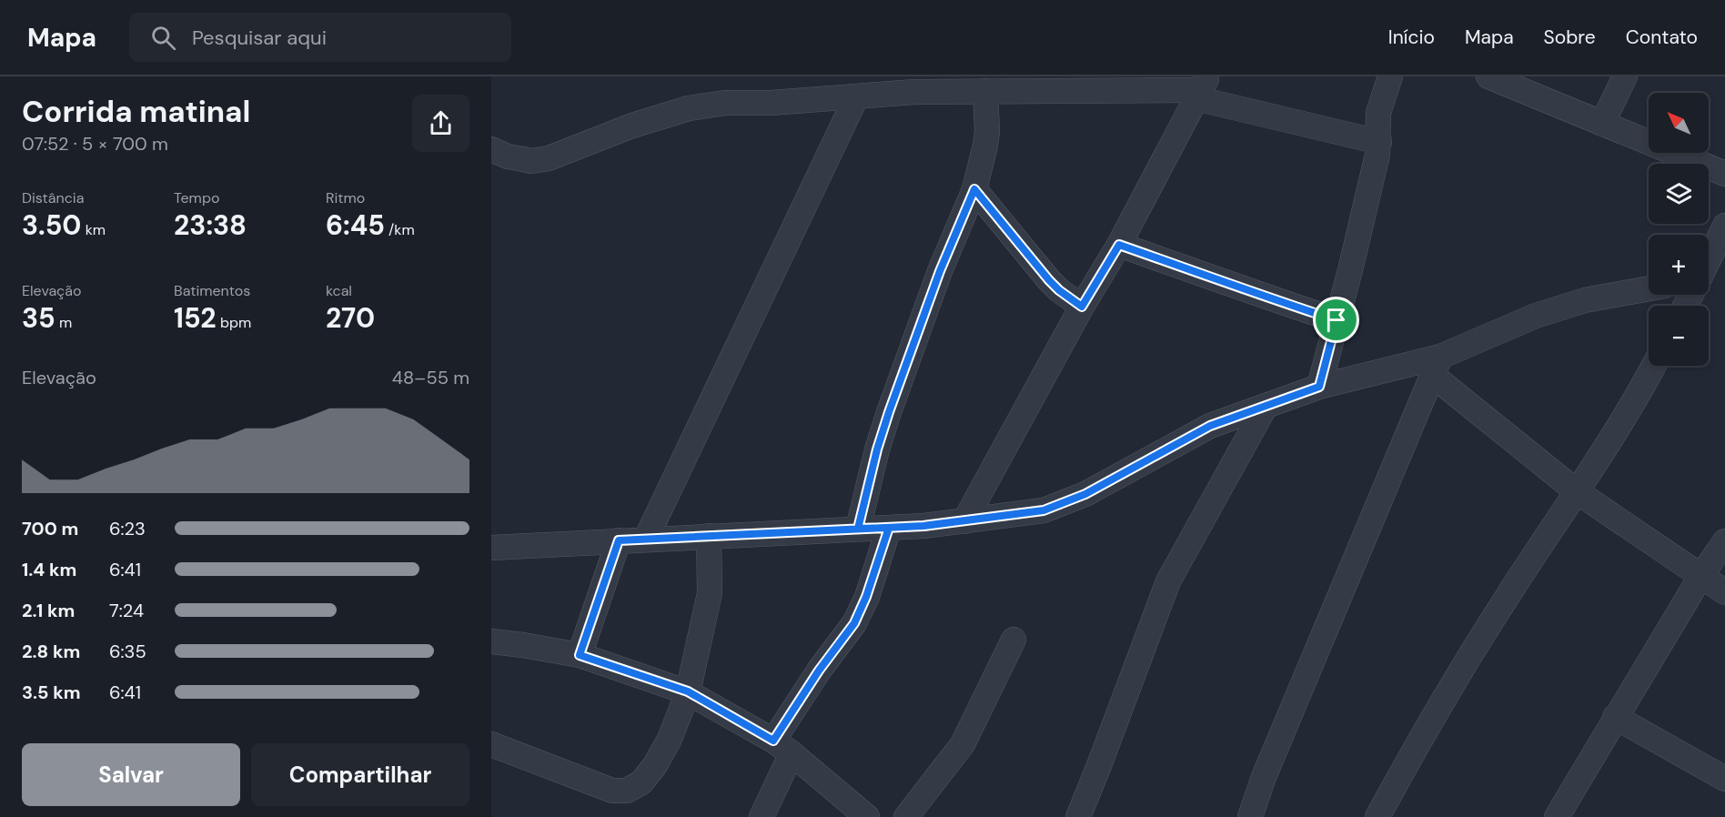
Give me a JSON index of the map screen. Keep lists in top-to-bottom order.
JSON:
{
  "north": "top left",
  "page": {
    "header": "Mapa",
    "search": "Pesquisar aqui",
    "nav": [
      "Início",
      "Mapa",
      "Sobre",
      "Contato"
    ],
    "heading": ["Corrida matinal", "07:52 · 5 × 700 m"],
    "map_buttons": ["+", "−"],
    "stats": [
      ["Distância", "3.50 km"],
      ["Tempo", "23:38"],
      ["Ritmo", "6:45 /km"],
      ["Elevação", "35 m"],
      ["Batimentos", "152 bpm"],
      ["kcal", "270"]
    ],
    "chart": ["Elevação", "48–55 m"],
    "list": [
      {
        "name": "700 m",
        "note": "6:23"
      },
      {
        "name": "1.4 km",
        "note": "6:41"
      },
      {
        "name": "2.1 km",
        "note": "7:24"
      },
      {
        "name": "2.8 km",
        "note": "6:35"
      },
      {
        "name": "3.5 km",
        "note": "6:41"
      }
    ],
    "buttons": ["Salvar", "Compartilhar"]
  }
}
